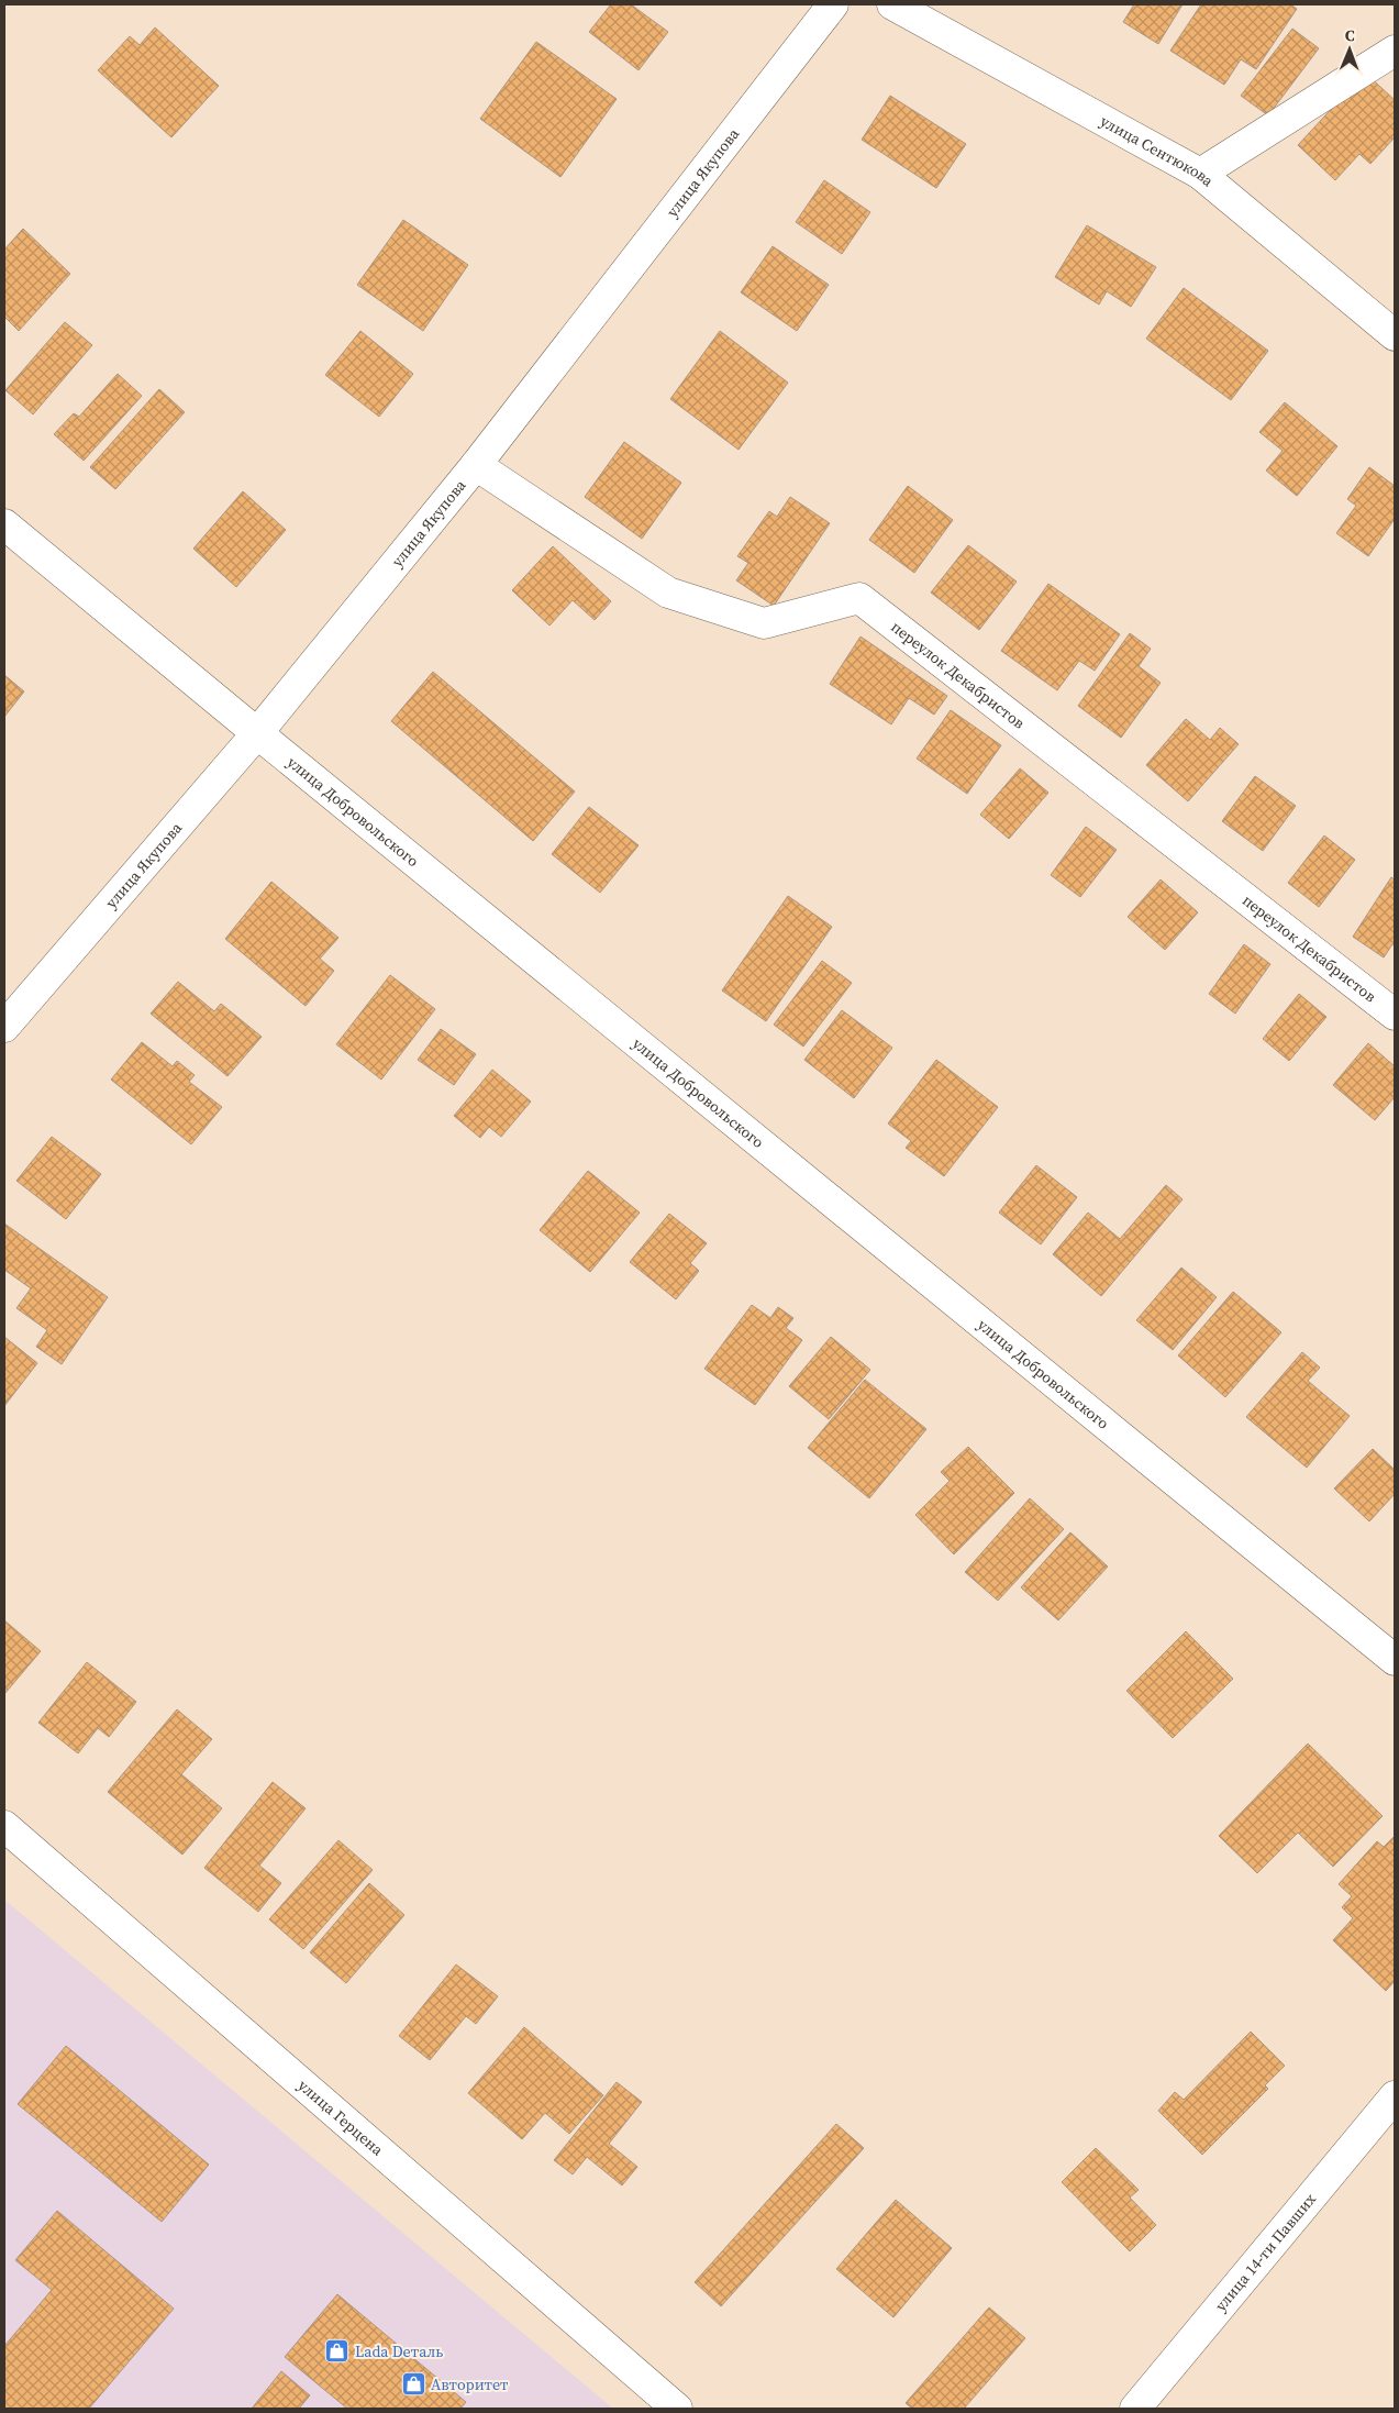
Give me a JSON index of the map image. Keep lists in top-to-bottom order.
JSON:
{
  "streets": {
    "street": [
      "улица Сентюкова",
      "улица Якупова",
      "переулок Декабристов",
      "улица Добровольского",
      "улица Герцена",
      "улица 14-ти Павших"
    ]
  },
  "crossings": [
    ["улица Якупова", "переулок Декабристов"],
    ["улица Якупова", "улица Добровольского"]
  ],
  "places": {
    "shop": ["Lada Dеталь", "Авторитет"]
  },
  "north": "top"
}
